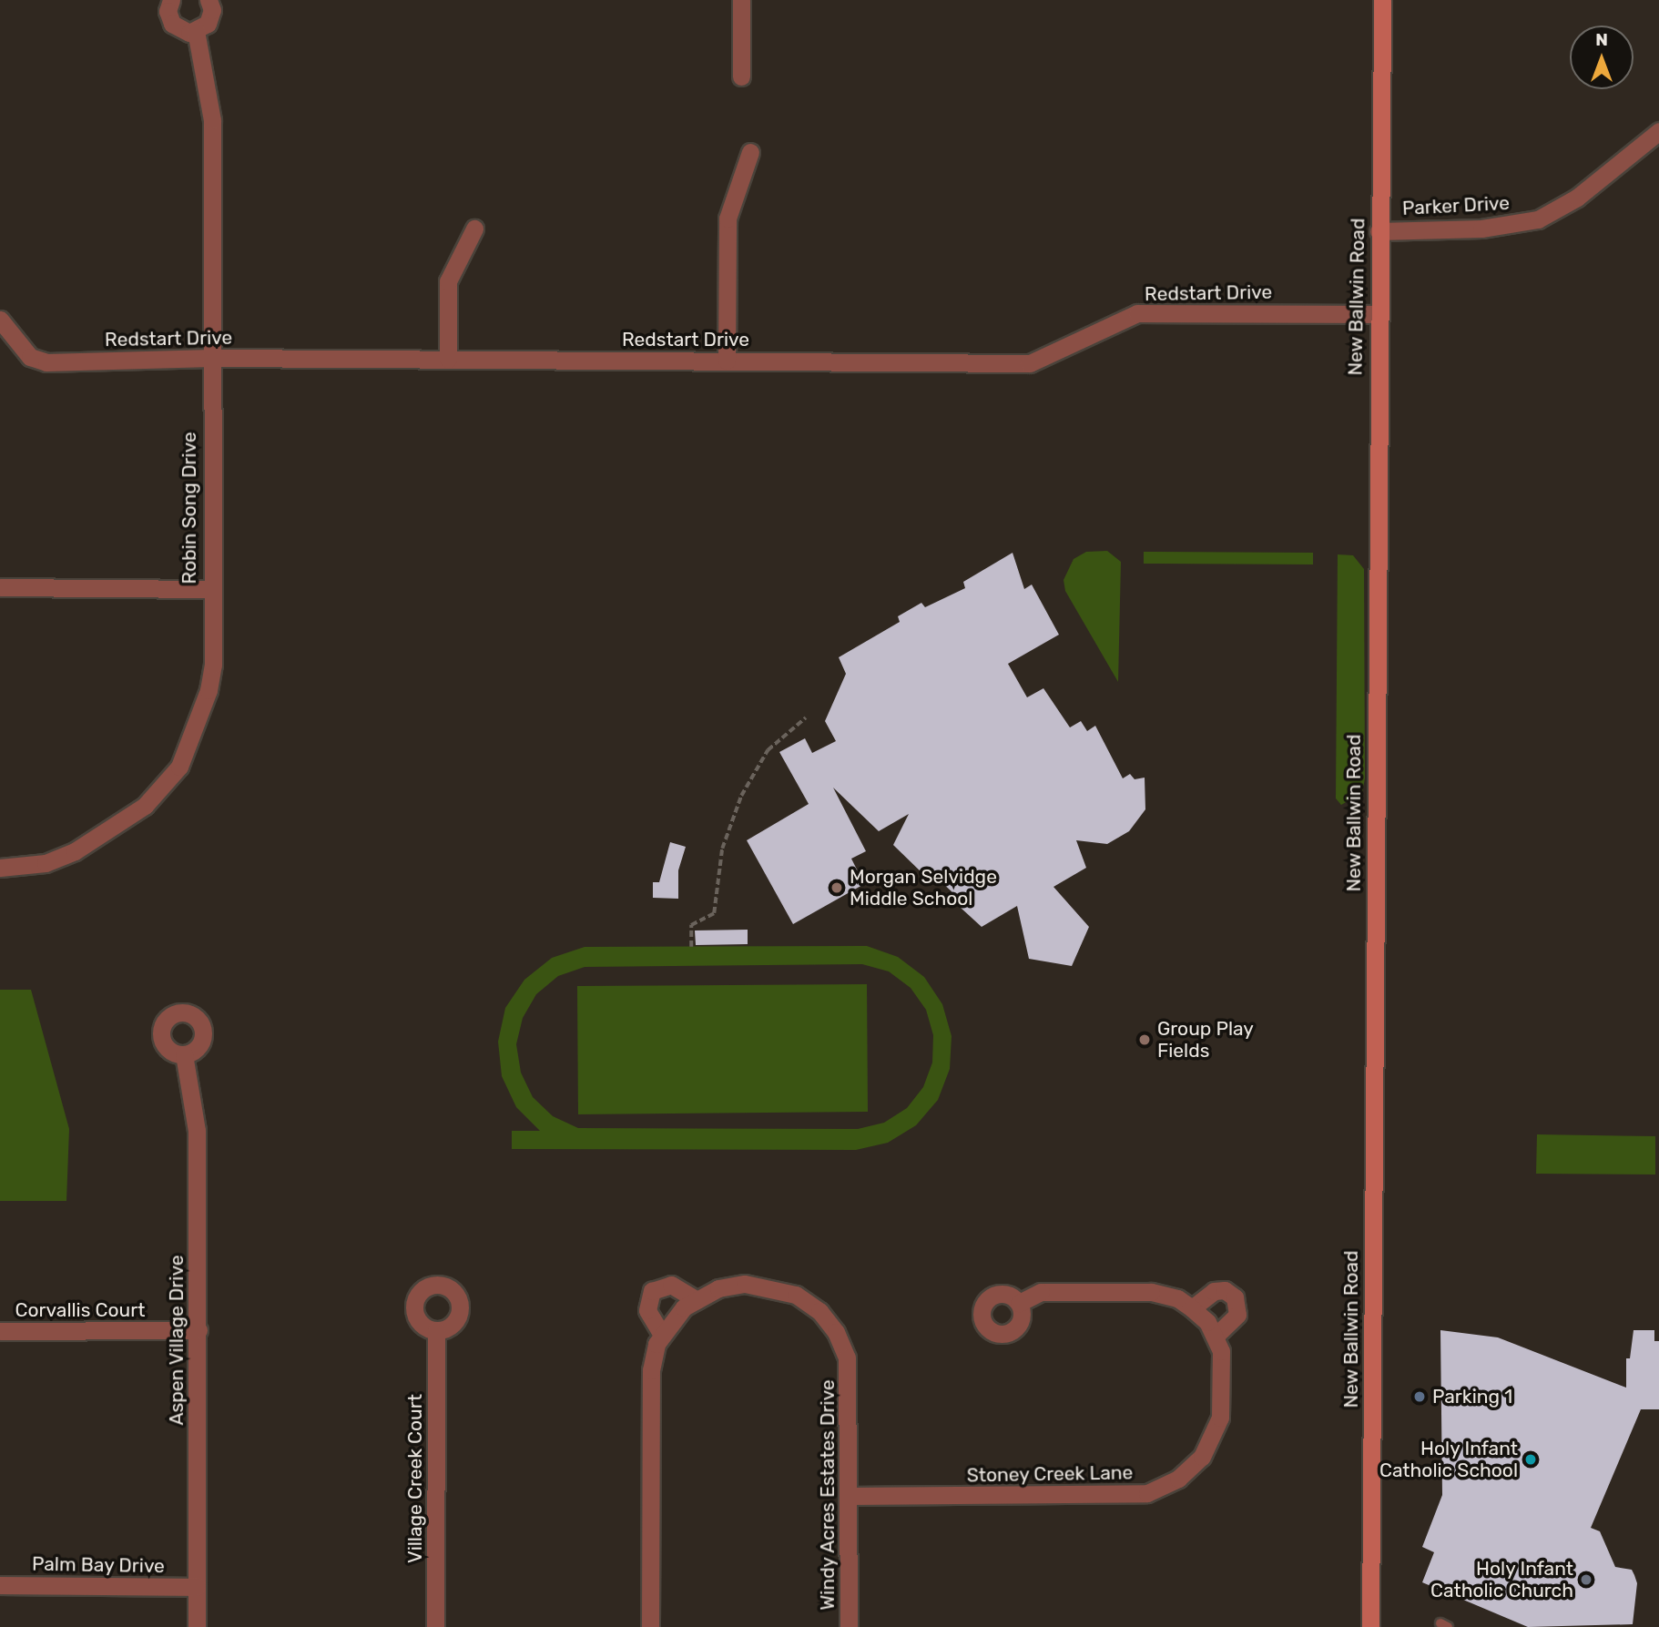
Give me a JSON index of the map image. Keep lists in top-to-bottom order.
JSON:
{
  "streets": {
    "main road": ["New Ballwin Road"],
    "street": [
      "Parker Drive",
      "Redstart Drive",
      "Robin Song Drive",
      "Corvallis Court",
      "Aspen Village Drive",
      "Stoney Creek Lane",
      "Village Creek Court",
      "Windy Acres Estates Drive",
      "Palm Bay Drive"
    ]
  },
  "crossings": [
    ["Parker Drive", "New Ballwin Road"],
    ["Redstart Drive", "New Ballwin Road"],
    ["Redstart Drive", "Robin Song Drive"],
    ["Corvallis Court", "Aspen Village Drive"],
    ["Aspen Village Drive", "Palm Bay Drive"],
    ["Stoney Creek Lane", "Windy Acres Estates Drive"]
  ],
  "places": [
    "Morgan Selvidge Middle School",
    "Group Play Fields",
    "Parking 1",
    "Holy Infant Catholic School",
    "Holy Infant Catholic Church"
  ],
  "north": "top"
}
